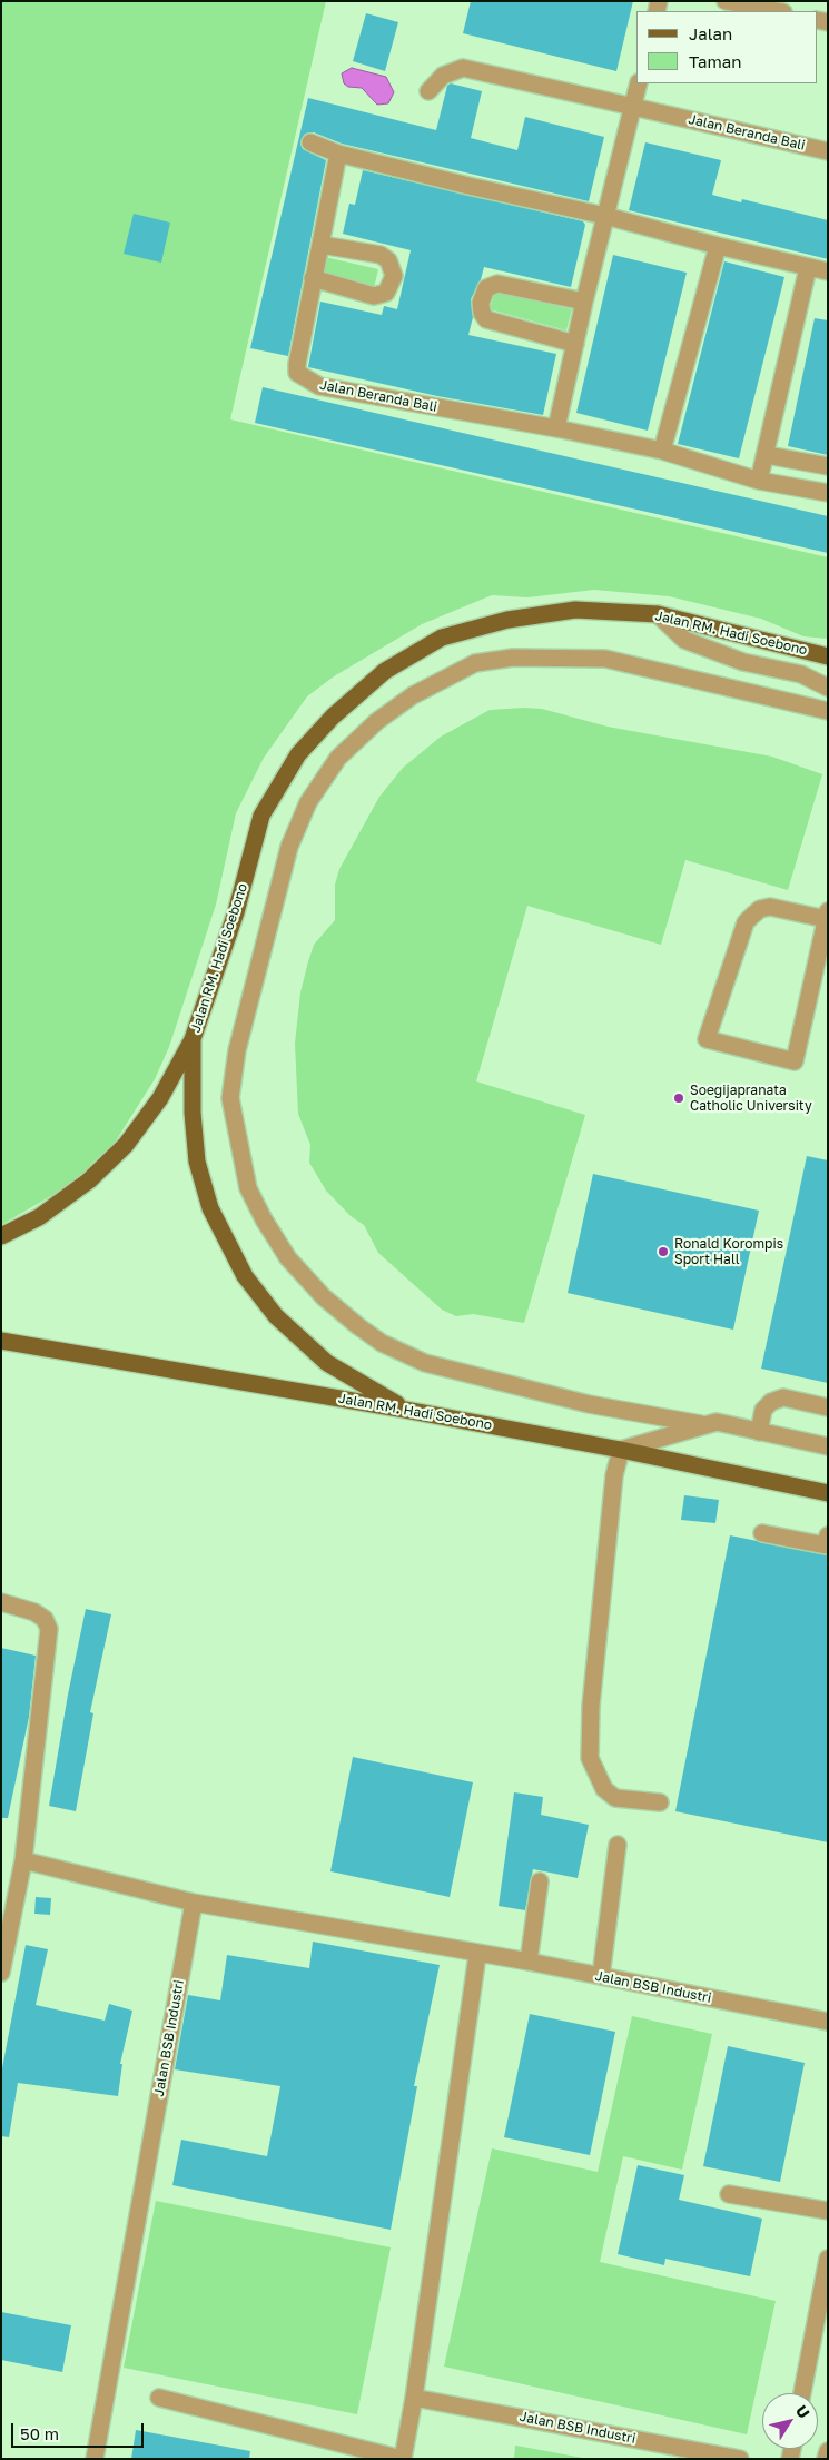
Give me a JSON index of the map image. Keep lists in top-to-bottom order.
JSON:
{
  "streets": {
    "main road": ["Jalan RM. Hadi Soebono"],
    "street": ["Jalan Beranda Bali", "Jalan BSB Industri"]
  },
  "places": ["Soegijapranata Catholic University", "Ronald Korompis Sport Hall"],
  "legend": ["Jalan", "Taman"],
  "scale_bar": "50 m",
  "north": "top right"
}
